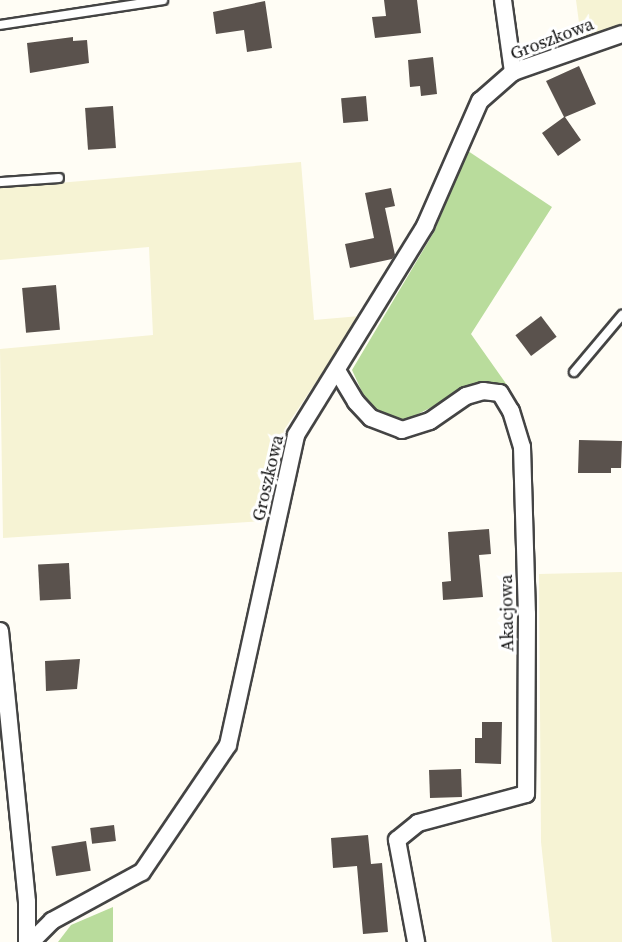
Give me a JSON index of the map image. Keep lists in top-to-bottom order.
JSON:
{
  "streets": {
    "street": ["Groszkowa", "Akacjowa"]
  },
  "crossings": [
    ["Groszkowa", "Akacjowa"]
  ]
}
